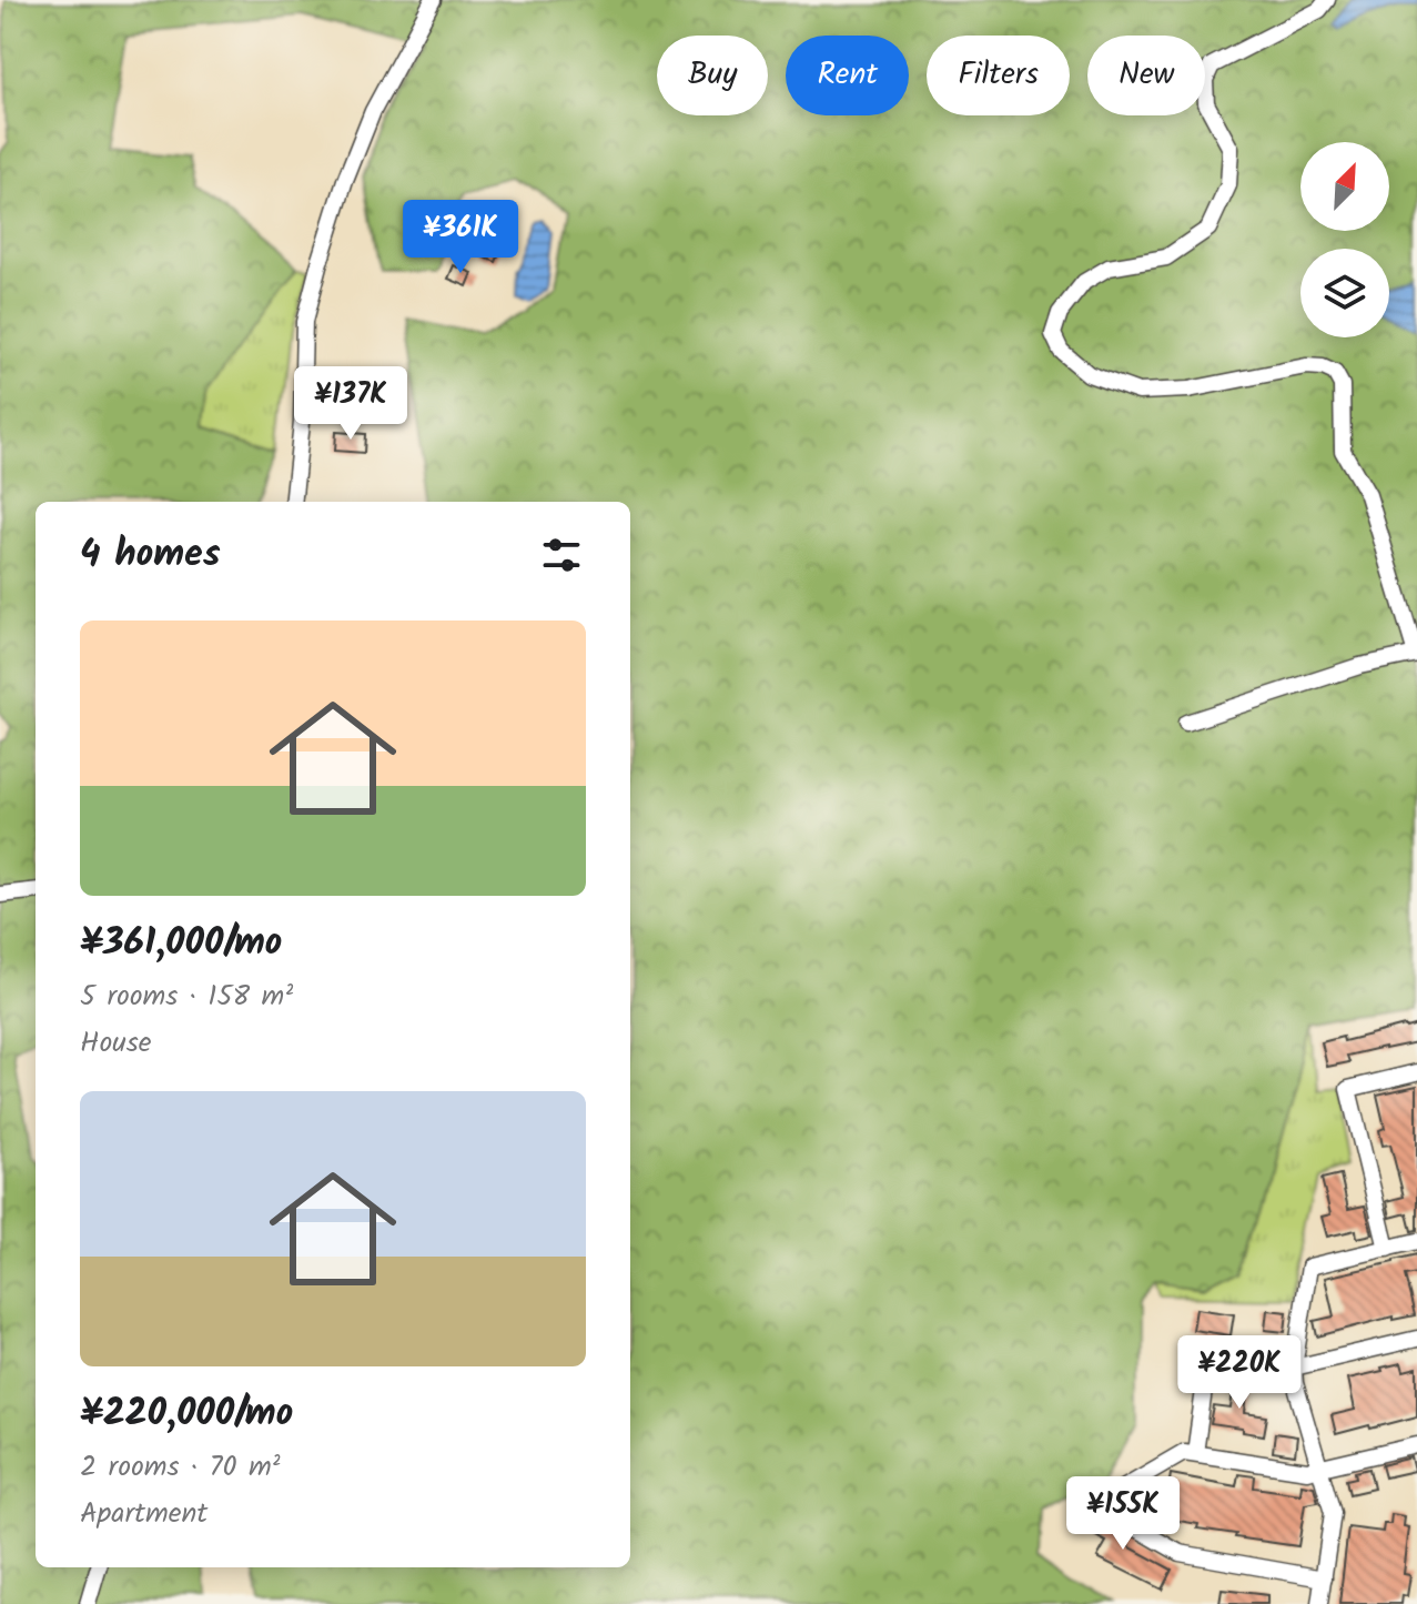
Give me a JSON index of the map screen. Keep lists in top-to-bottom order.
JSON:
{
  "north": "top right",
  "page": {
    "chip": [
      "Buy",
      "Rent",
      "Filters",
      "New"
    ],
    "price": [
      "¥361K",
      "¥137K",
      "¥220K",
      "¥155K"
    ],
    "heading": "4 homes",
    "list": [
      {
        "name": "¥361,000/mo",
        "note": "5 rooms · 158 m² · House"
      },
      {
        "name": "¥220,000/mo",
        "note": "2 rooms · 70 m² · Apartment"
      }
    ]
  }
}
